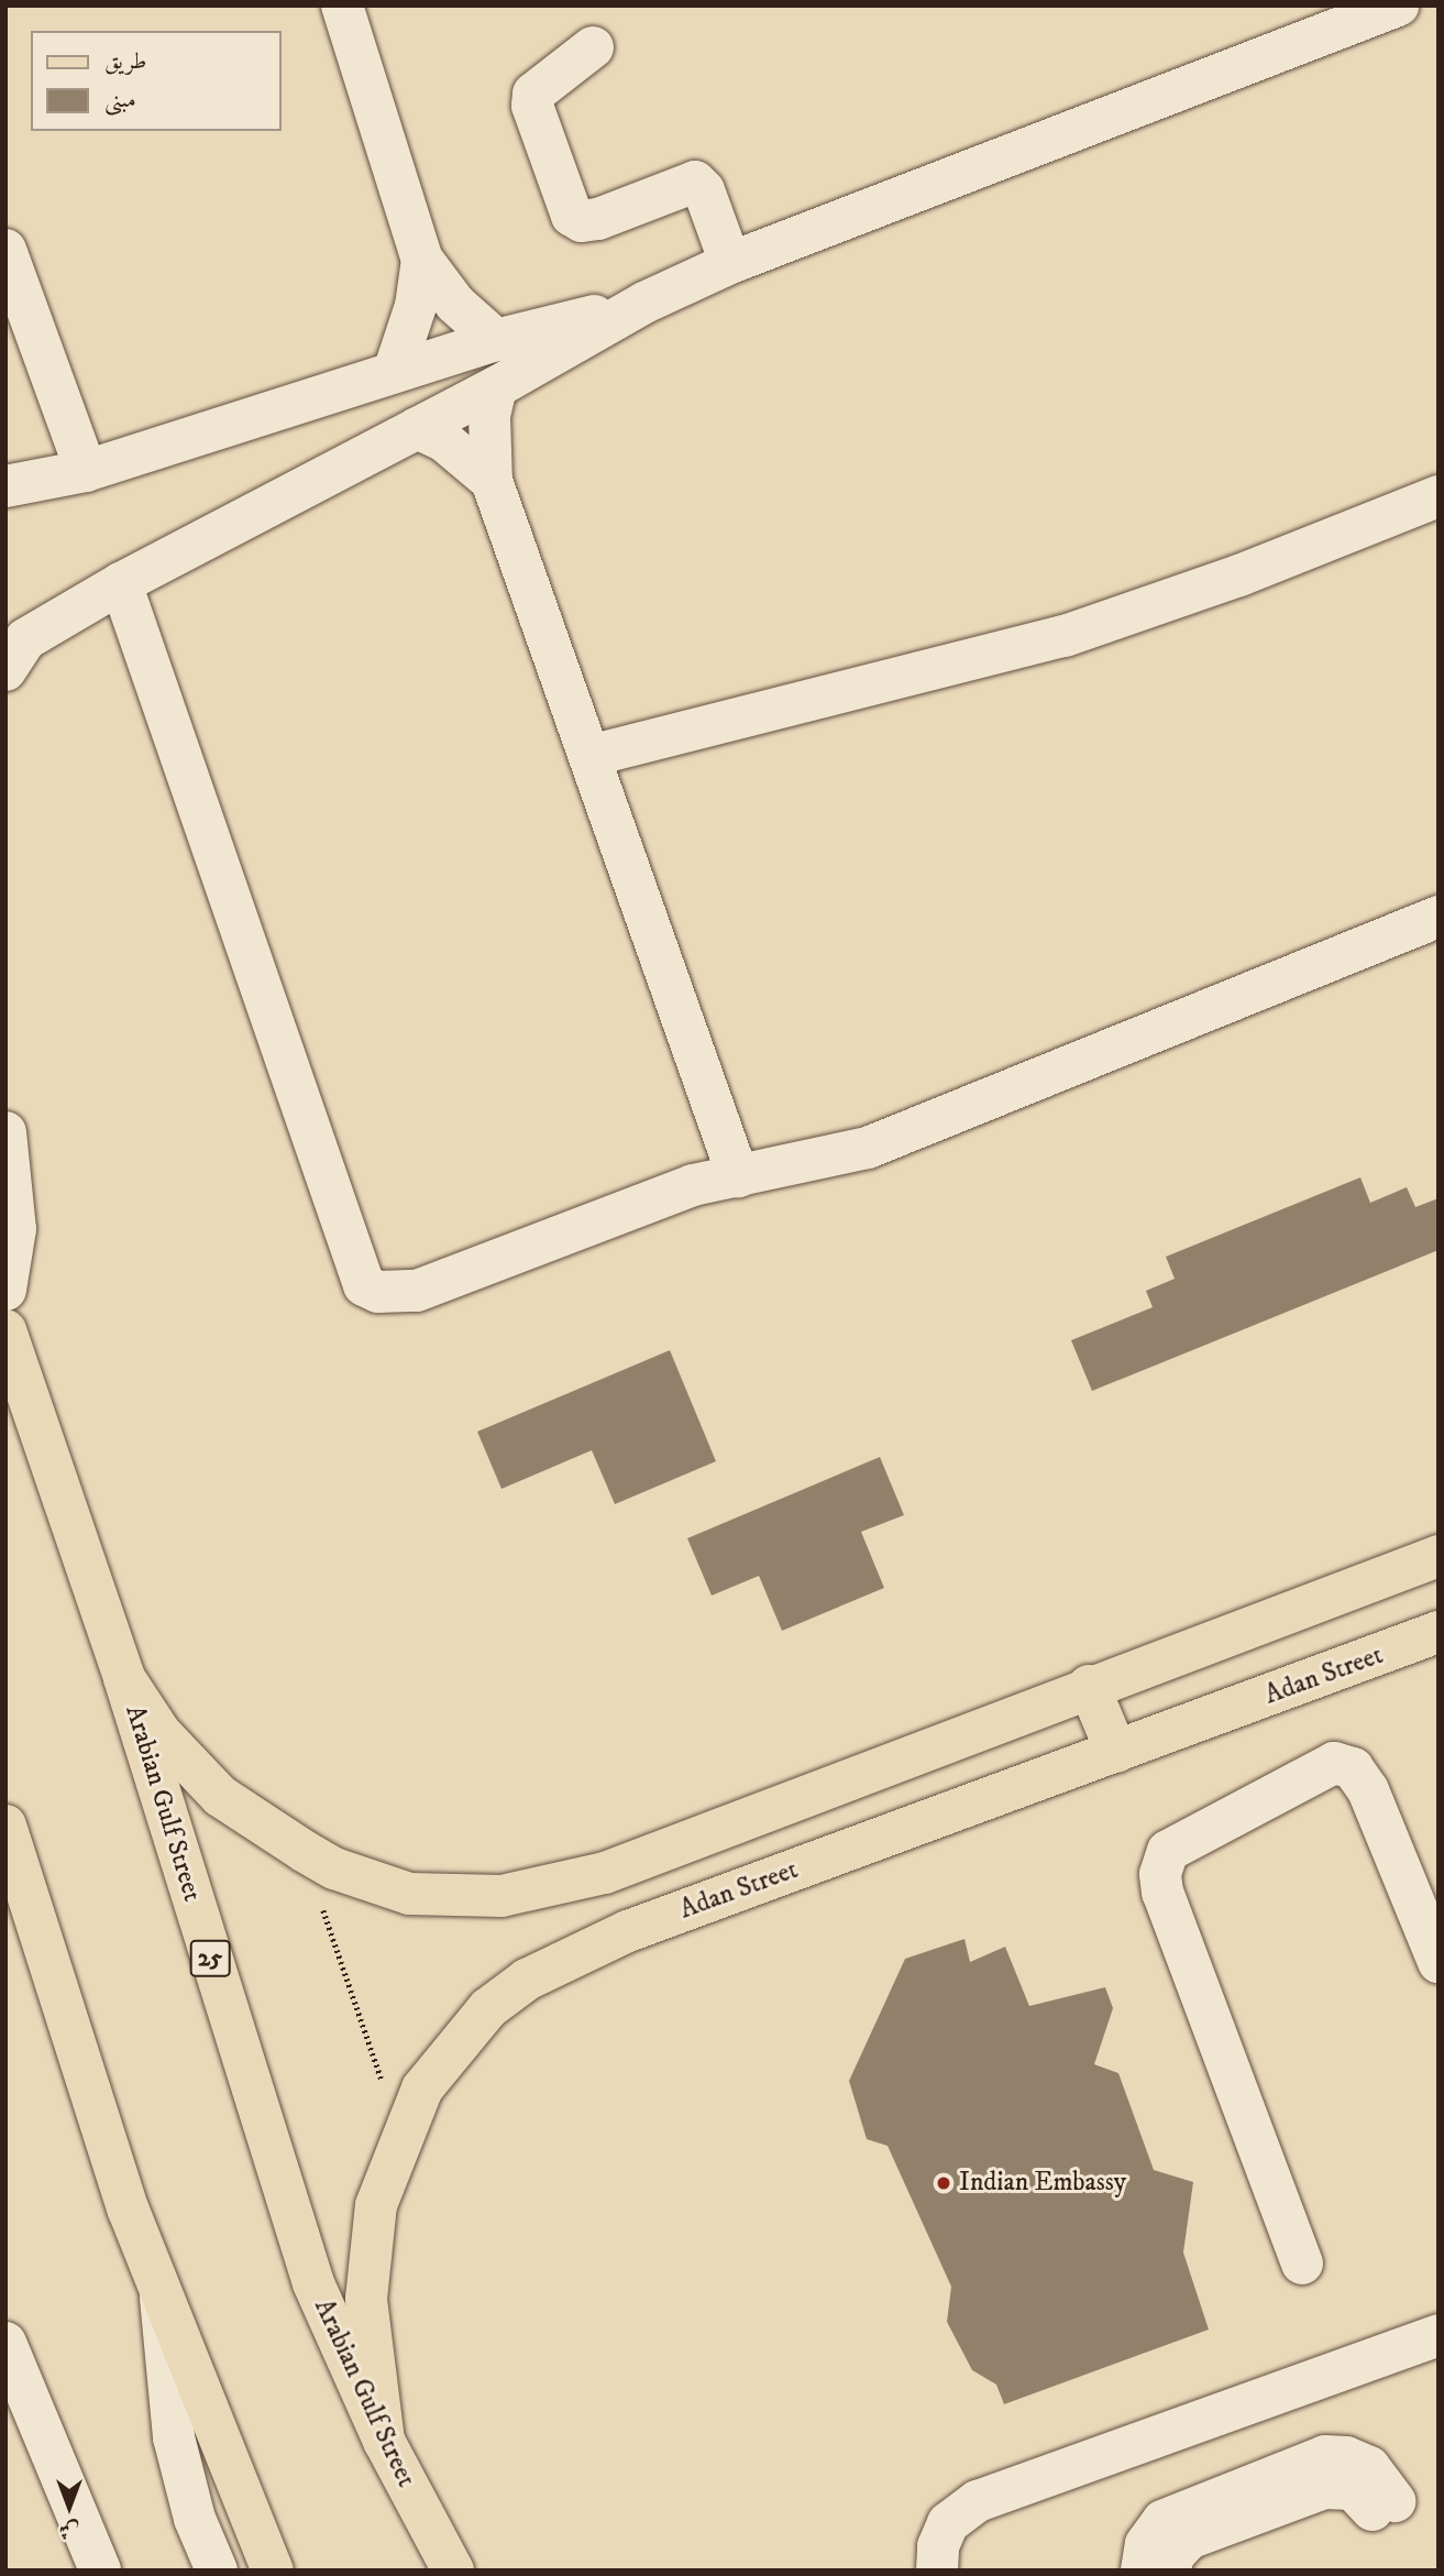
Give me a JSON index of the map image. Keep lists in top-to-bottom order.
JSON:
{
  "streets": {
    "main road": ["Adan Street", "Arabian Gulf Street", "25"]
  },
  "crossings": [
    ["Adan Street", "Arabian Gulf Street"]
  ],
  "places": ["Indian Embassy"],
  "legend": ["طريق", "مبنى"],
  "north": "bottom"
}
